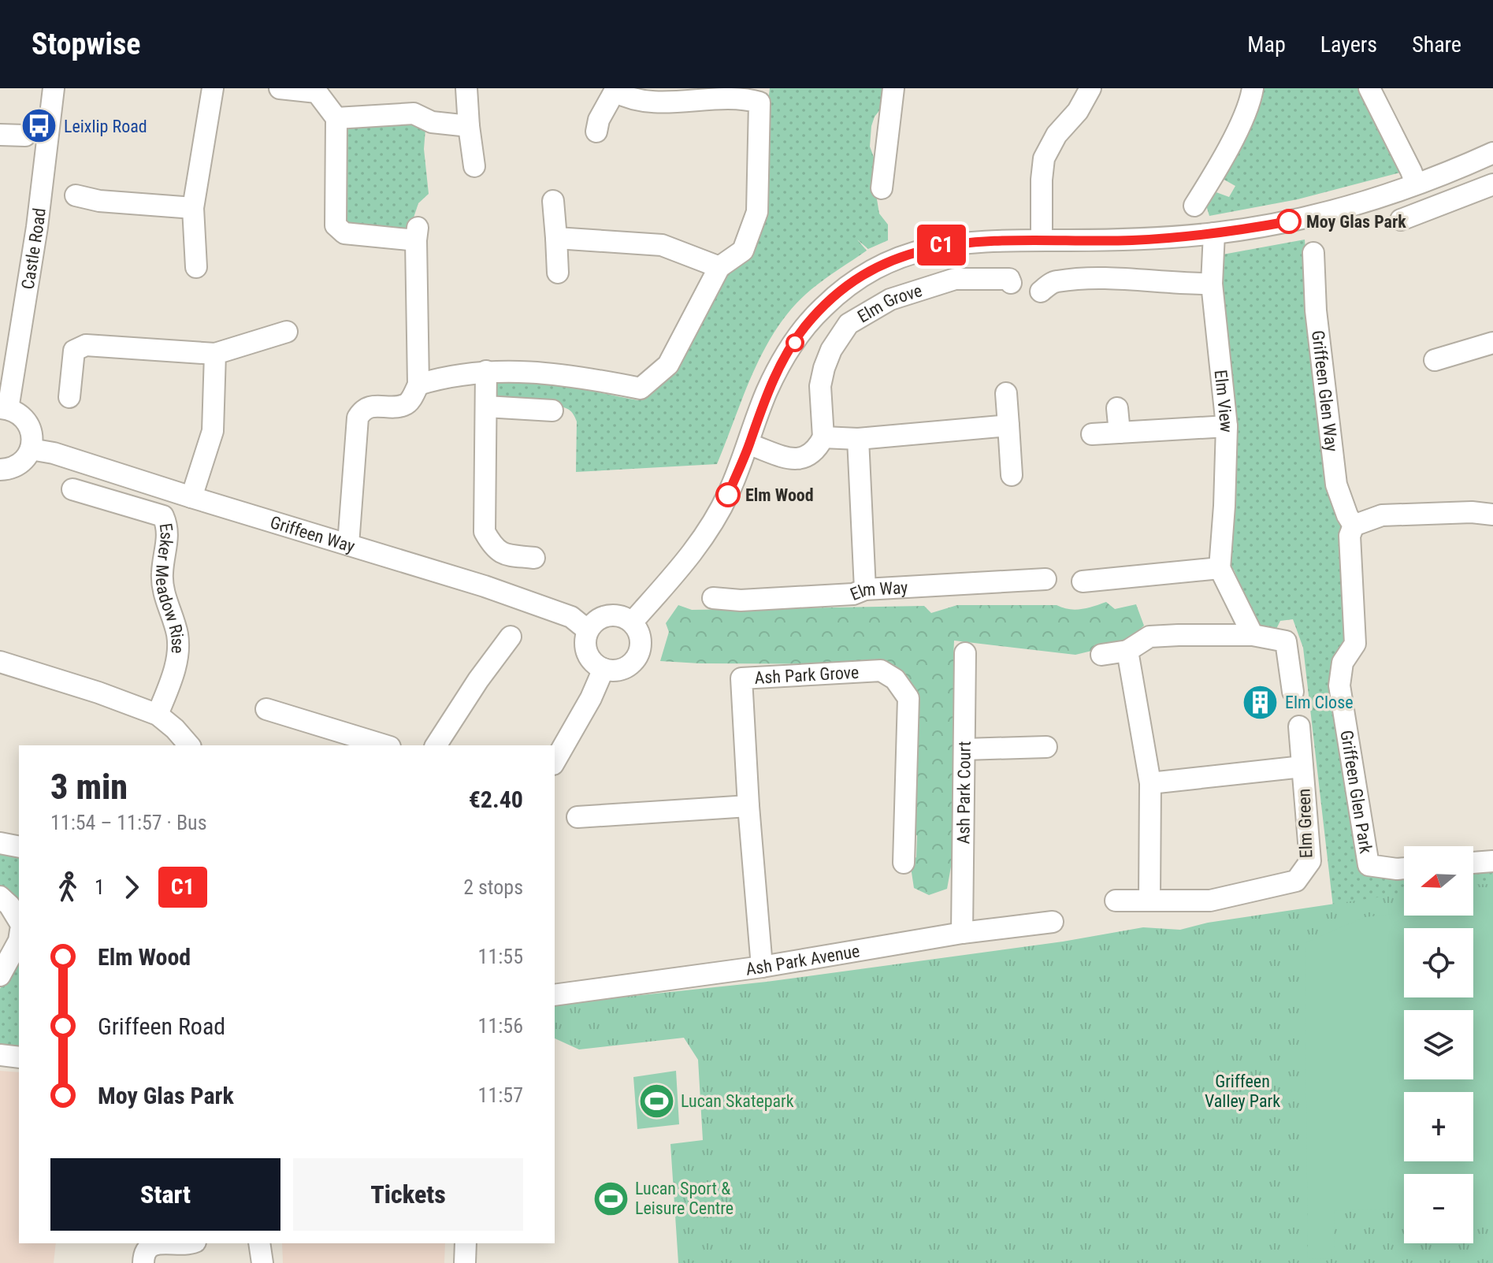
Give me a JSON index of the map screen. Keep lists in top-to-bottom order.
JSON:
{
  "streets": {
    "street": [
      "Castle Road",
      "Elm Grove",
      "Griffeen Glen Way",
      "Elm View",
      "Griffeen Way",
      "Esker Meadow Rise",
      "Elm Way",
      "Ash Park Grove",
      "Griffeen Glen Park",
      "Ash Park Court",
      "Elm Green",
      "Ash Park Avenue"
    ]
  },
  "crossings": [
    ["Griffeen Glen Way", "Griffeen Glen Park"],
    ["Ash Park Grove", "Ash Park Avenue"],
    ["Ash Park Court", "Ash Park Avenue"]
  ],
  "parks": ["Griffeen Valley Park"],
  "places": {
    "bus stop": ["Leixlip Road"],
    "other": ["Moy Glas Park", "Elm Wood"],
    "building": ["Elm Close"],
    "sports": ["Lucan Skatepark", "Lucan Sport & Leisure Centre"]
  },
  "lines": ["bus line C1"],
  "north": "left",
  "page": {
    "header": "Stopwise",
    "nav": ["Map", "Layers", "Share"],
    "on_map": "C1",
    "heading": ["3 min", "11:54 – 11:57 · Bus", "€2.40"],
    "map_buttons": ["+", "−"],
    "legs": ["1", "C1", "2 stops"],
    "list": [
      {
        "name": "Elm Wood",
        "value": "11:55"
      },
      {
        "name": "Griffeen Road",
        "value": "11:56"
      },
      {
        "name": "Moy Glas Park",
        "value": "11:57"
      }
    ],
    "buttons": ["Start", "Tickets"]
  }
}
